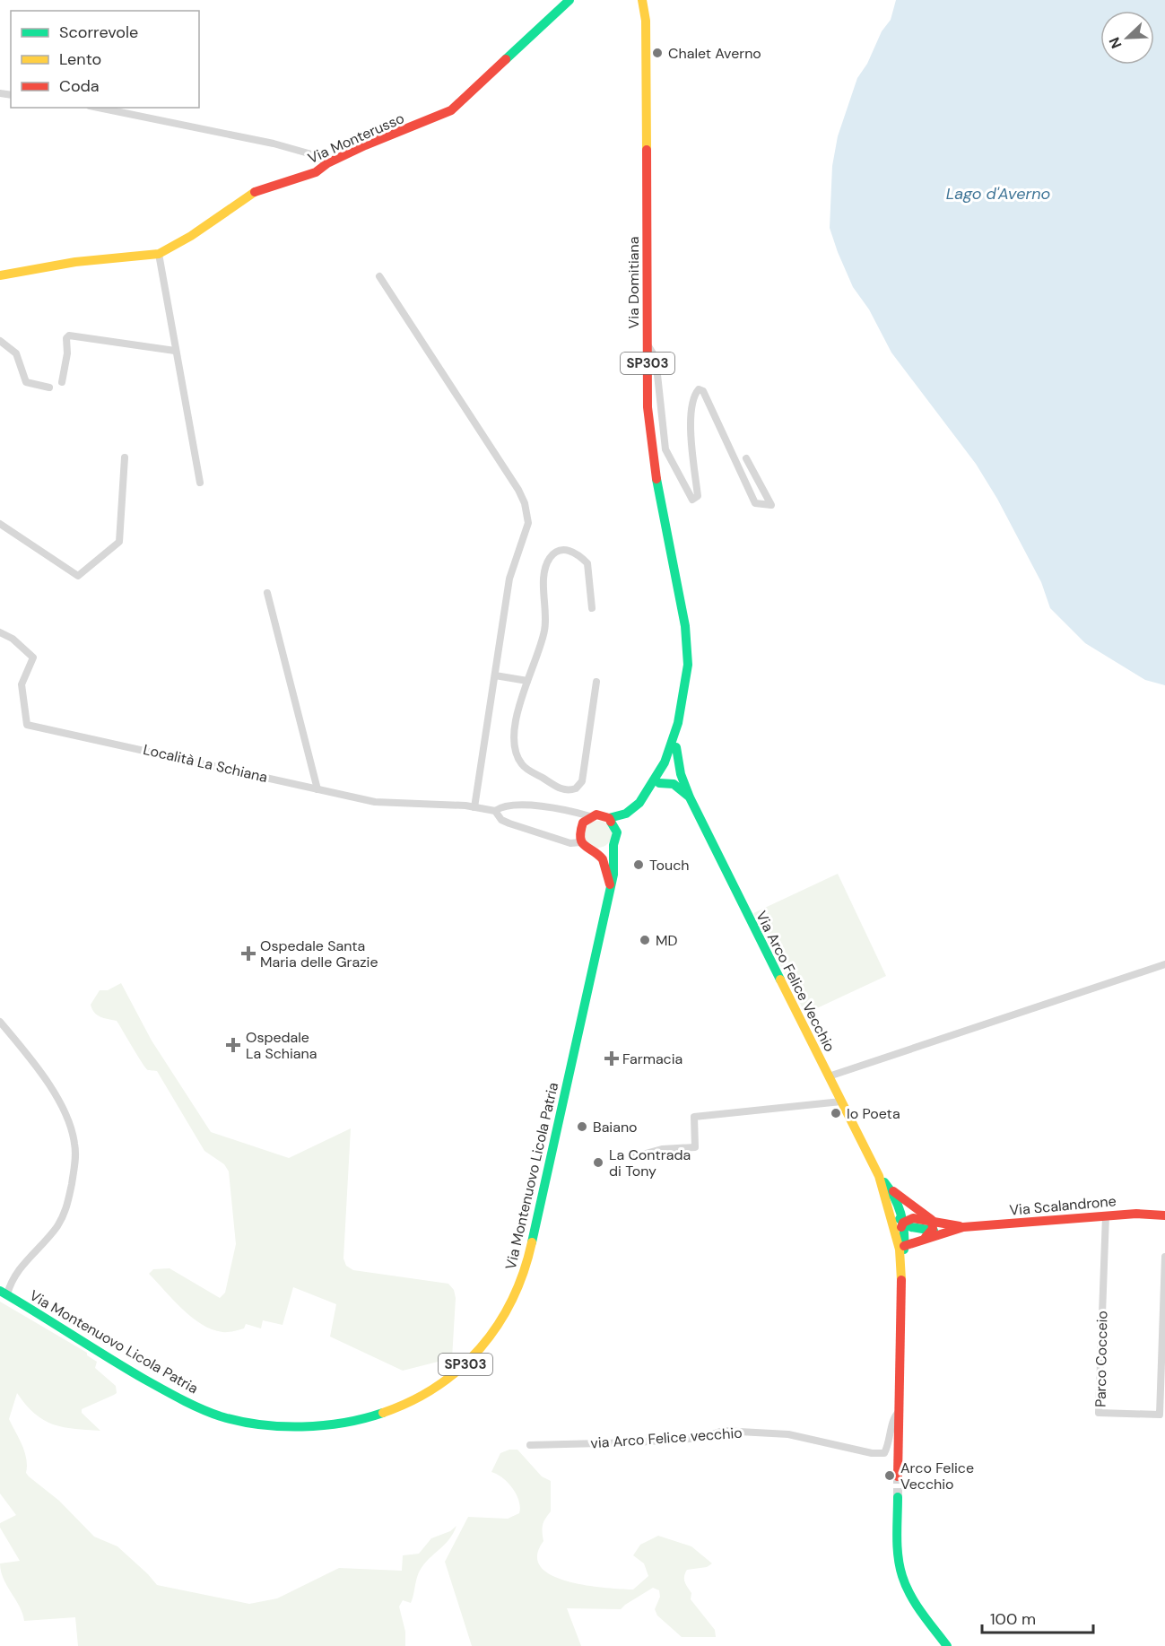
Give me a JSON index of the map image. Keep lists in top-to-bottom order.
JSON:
{
  "streets": {
    "street": [
      "Via Monterusso",
      "Via Domitiana",
      "SP303",
      "Località La Schiana",
      "Via Arco Felice Vecchio",
      "Via Montenuovo Licola Patria",
      "Via Scalandrone",
      "Parco Cocceio",
      "via Arco Felice vecchio"
    ]
  },
  "crossings": [
    ["Via Domitiana", "Località La Schiana"],
    ["Via Domitiana", "Via Arco Felice Vecchio"],
    ["Via Domitiana", "Via Montenuovo Licola Patria"],
    ["Località La Schiana", "Via Montenuovo Licola Patria"],
    ["Via Scalandrone", "Parco Cocceio"]
  ],
  "water": ["Lago d'Averno"],
  "places": {
    "other": [
      "Chalet Averno",
      "Touch",
      "MD",
      "Io Poeta",
      "Baiano",
      "La Contrada di Tony",
      "Arco Felice Vecchio"
    ],
    "health": ["Ospedale Santa Maria delle Grazie", "Ospedale La Schiana", "Farmacia"]
  },
  "legend": ["Scorrevole", "Lento", "Coda"],
  "scale_bar": "100 m",
  "north": "bottom left"
}
